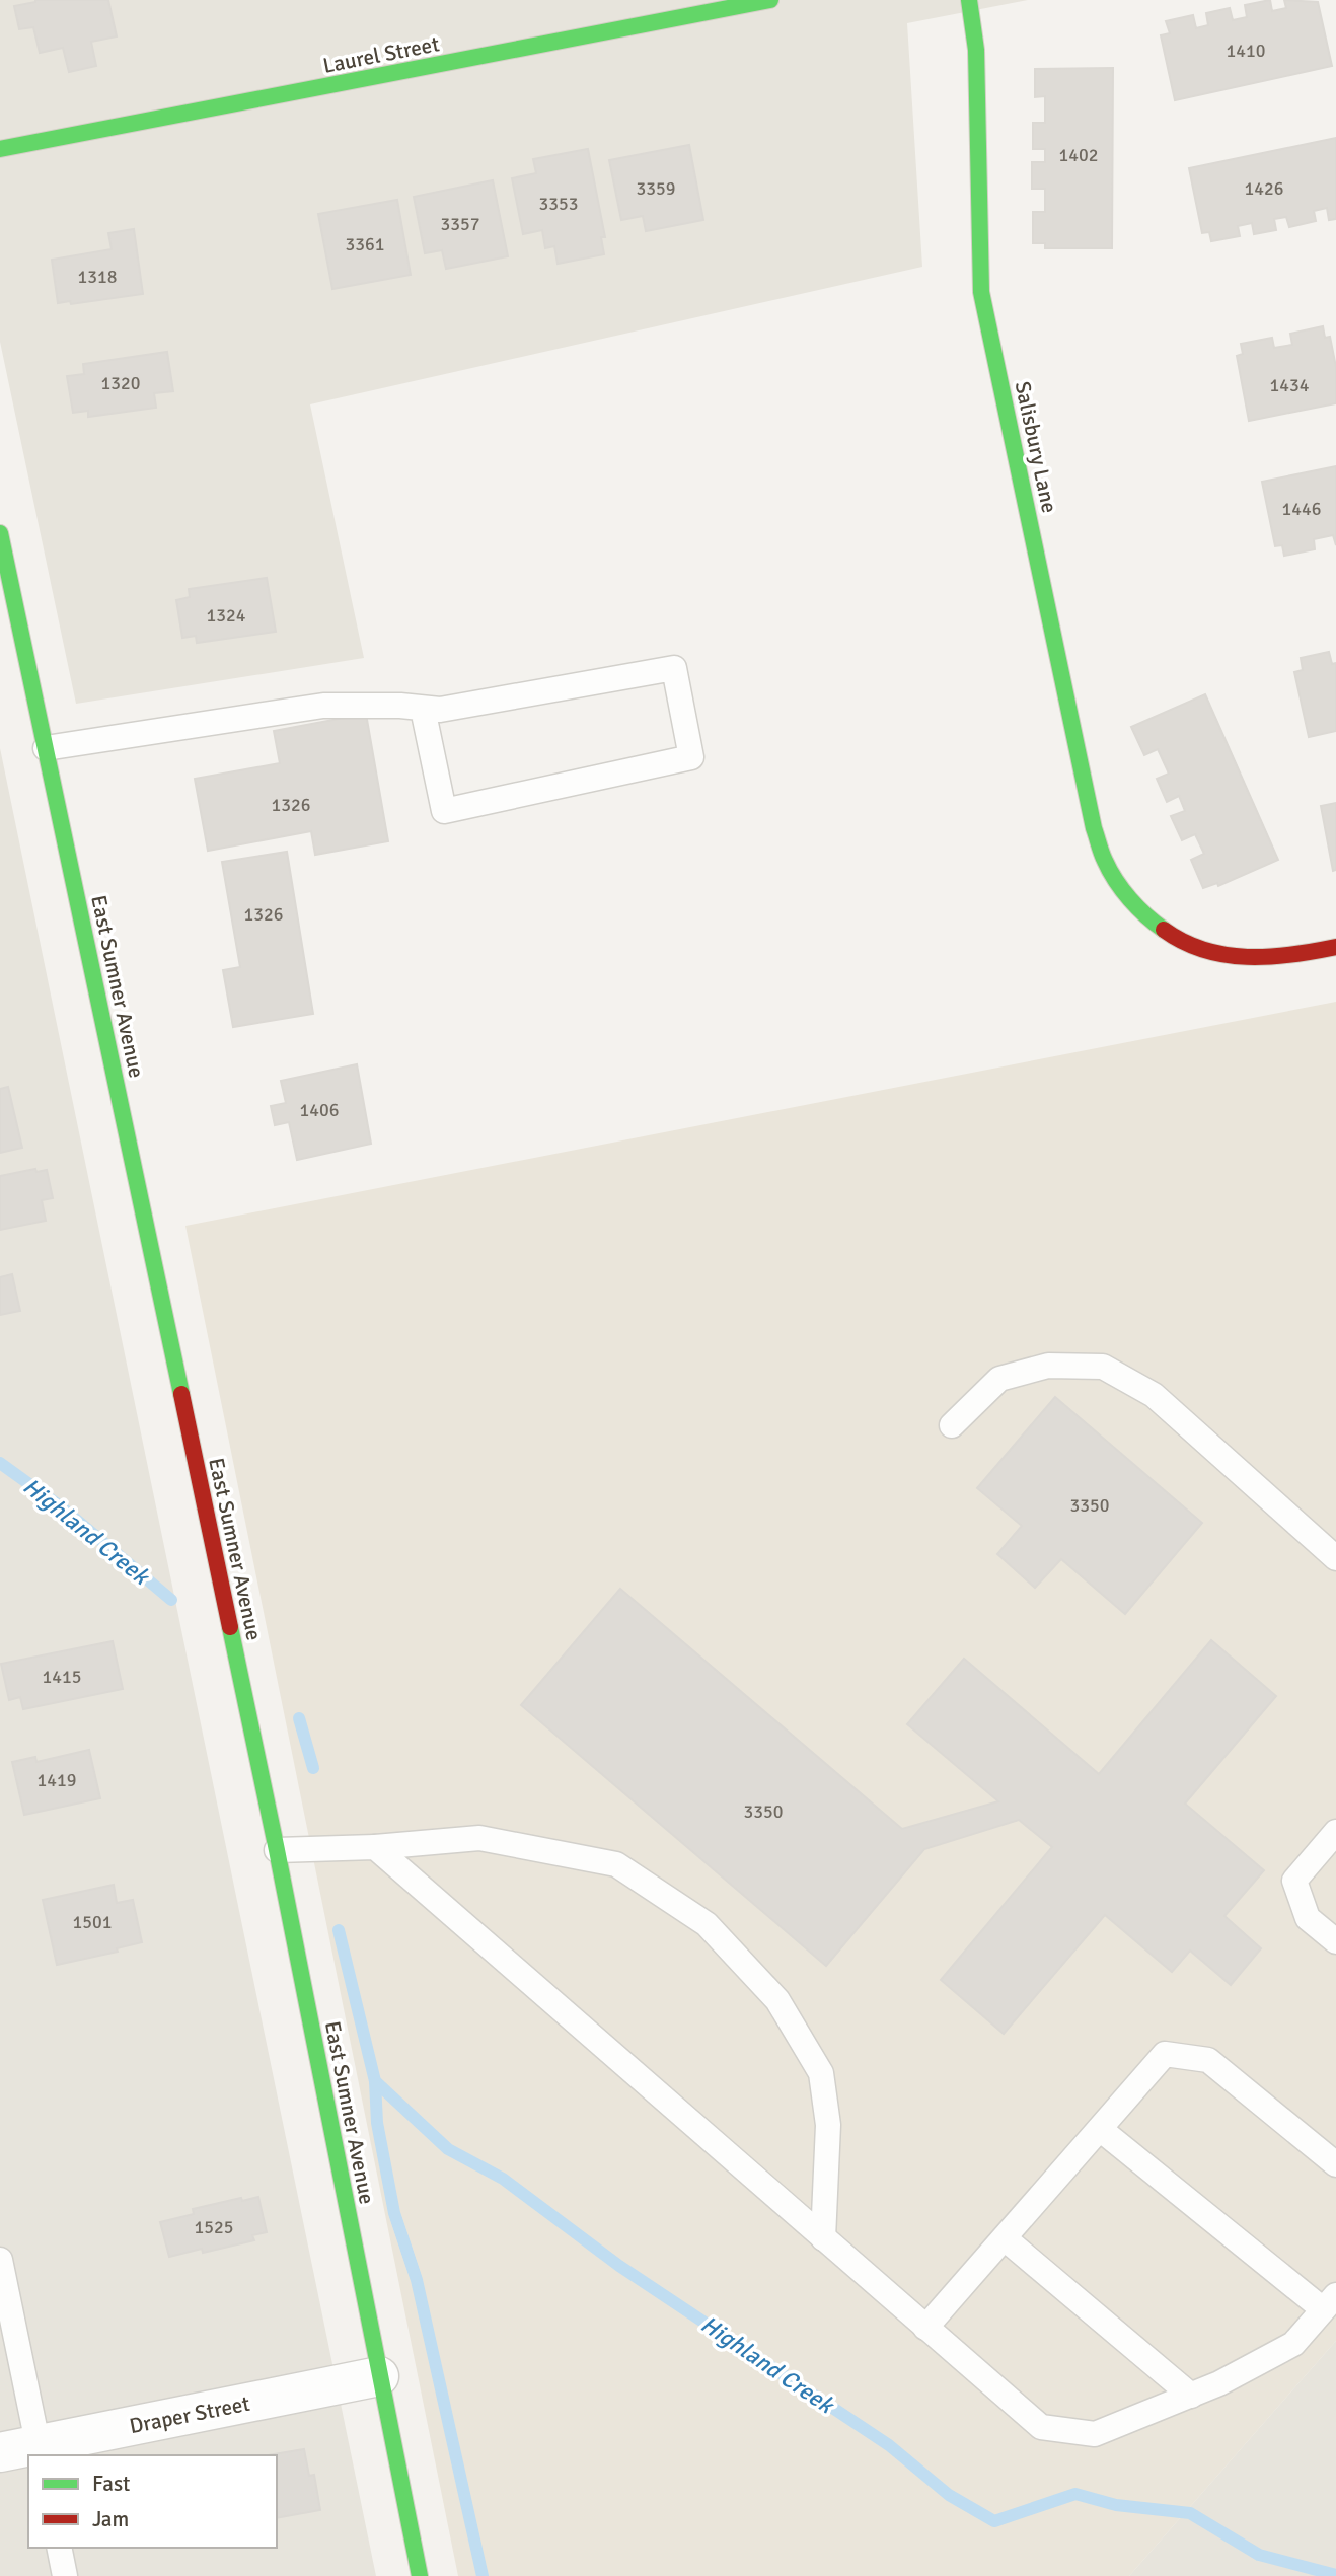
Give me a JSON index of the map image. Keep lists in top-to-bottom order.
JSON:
{
  "streets": {
    "street": [
      "Laurel Street",
      "Salisbury Lane",
      "East Sumner Avenue",
      "Draper Street"
    ]
  },
  "crossings": [
    ["East Sumner Avenue", "Draper Street"]
  ],
  "water": ["Highland Creek"],
  "house_numbers": [
    "1410",
    "1402",
    "3359",
    "1426",
    "3353",
    "3357",
    "3361",
    "1318",
    "1320",
    "1434",
    "1446",
    "1324",
    "1326",
    "1326",
    "1406",
    "3350",
    "1415",
    "1419",
    "3350",
    "1501",
    "1525"
  ],
  "legend": ["Fast", "Jam"]
}
